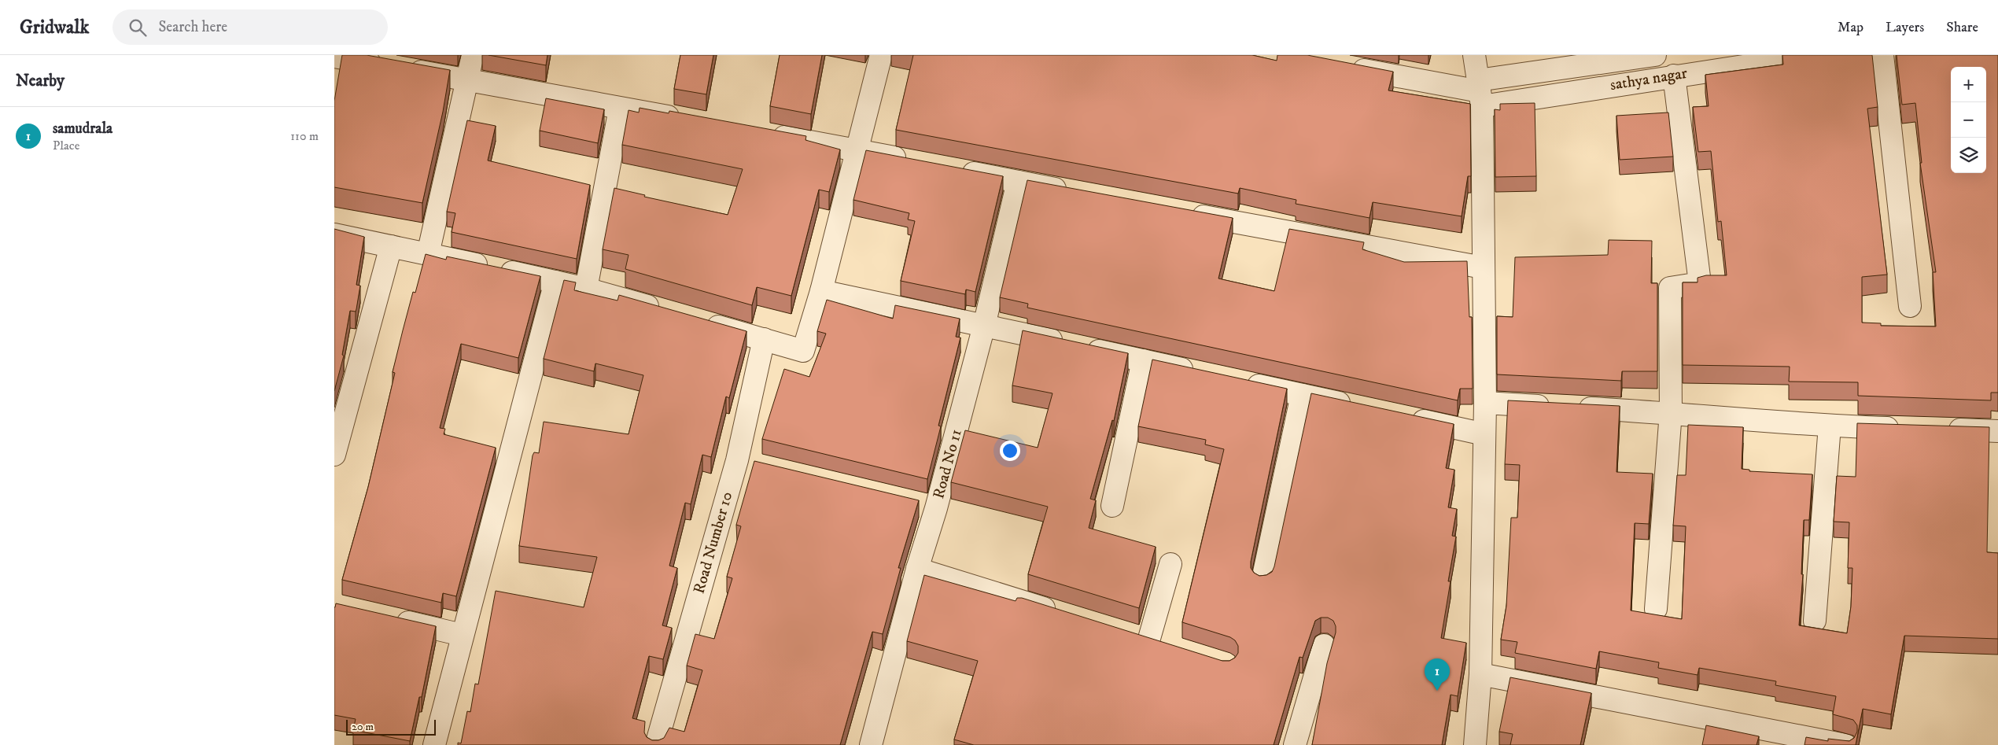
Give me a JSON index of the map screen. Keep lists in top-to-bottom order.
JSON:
{
  "streets": {
    "street": ["sathya nagar", "Road No 11", "Road Number 10"]
  },
  "scale_bar": "20 m",
  "page": {
    "header": "Gridwalk",
    "search": "Search here",
    "nav": ["Map", "Layers", "Share"],
    "heading": "Nearby",
    "map_buttons": ["+", "−"],
    "list": [
      {
        "mark": "1",
        "name": "samudrala",
        "note": "Place",
        "value": "110 m"
      }
    ],
    "pins": "1",
    "scale": "20 m"
  }
}
